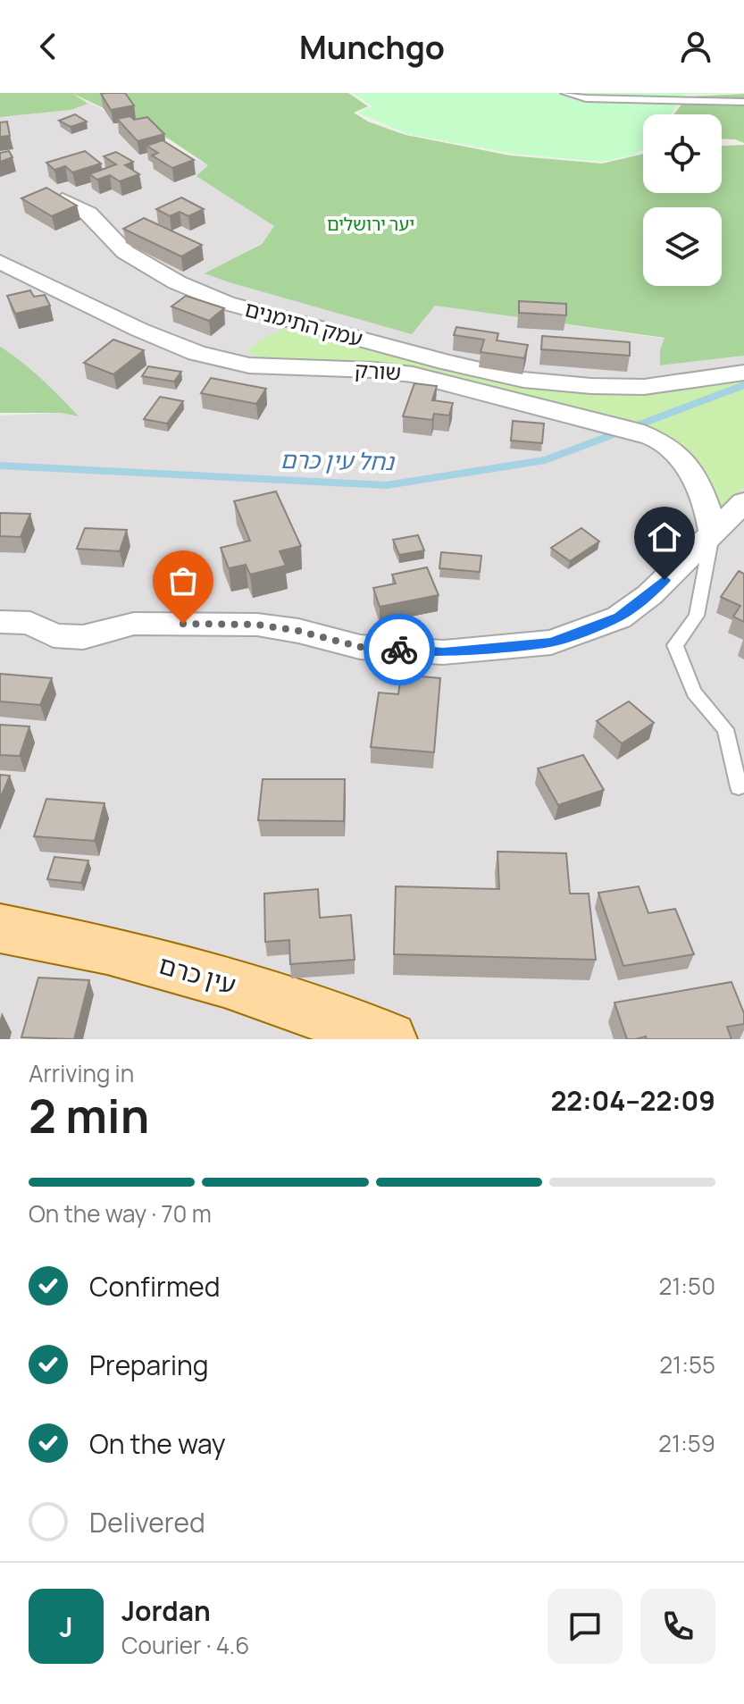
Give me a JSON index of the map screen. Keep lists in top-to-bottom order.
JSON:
{
  "streets": {
    "main road": ["עין כרם"],
    "street": ["עמק התימנים", "שורק"]
  },
  "water": ["נחל עין כרם"],
  "parks": ["יער ירושלים"],
  "page": {
    "header": "Munchgo",
    "heading": ["2 min", "Arriving in", "22:04–22:09"],
    "panel": ["Jordan", "Courier · 4.6"],
    "bar": "On the way · 70 m",
    "list": [
      ["Confirmed", "21:50"],
      ["Preparing", "21:55"],
      ["On the way", "21:59"],
      "Delivered"
    ],
    "round": "J"
  }
}
